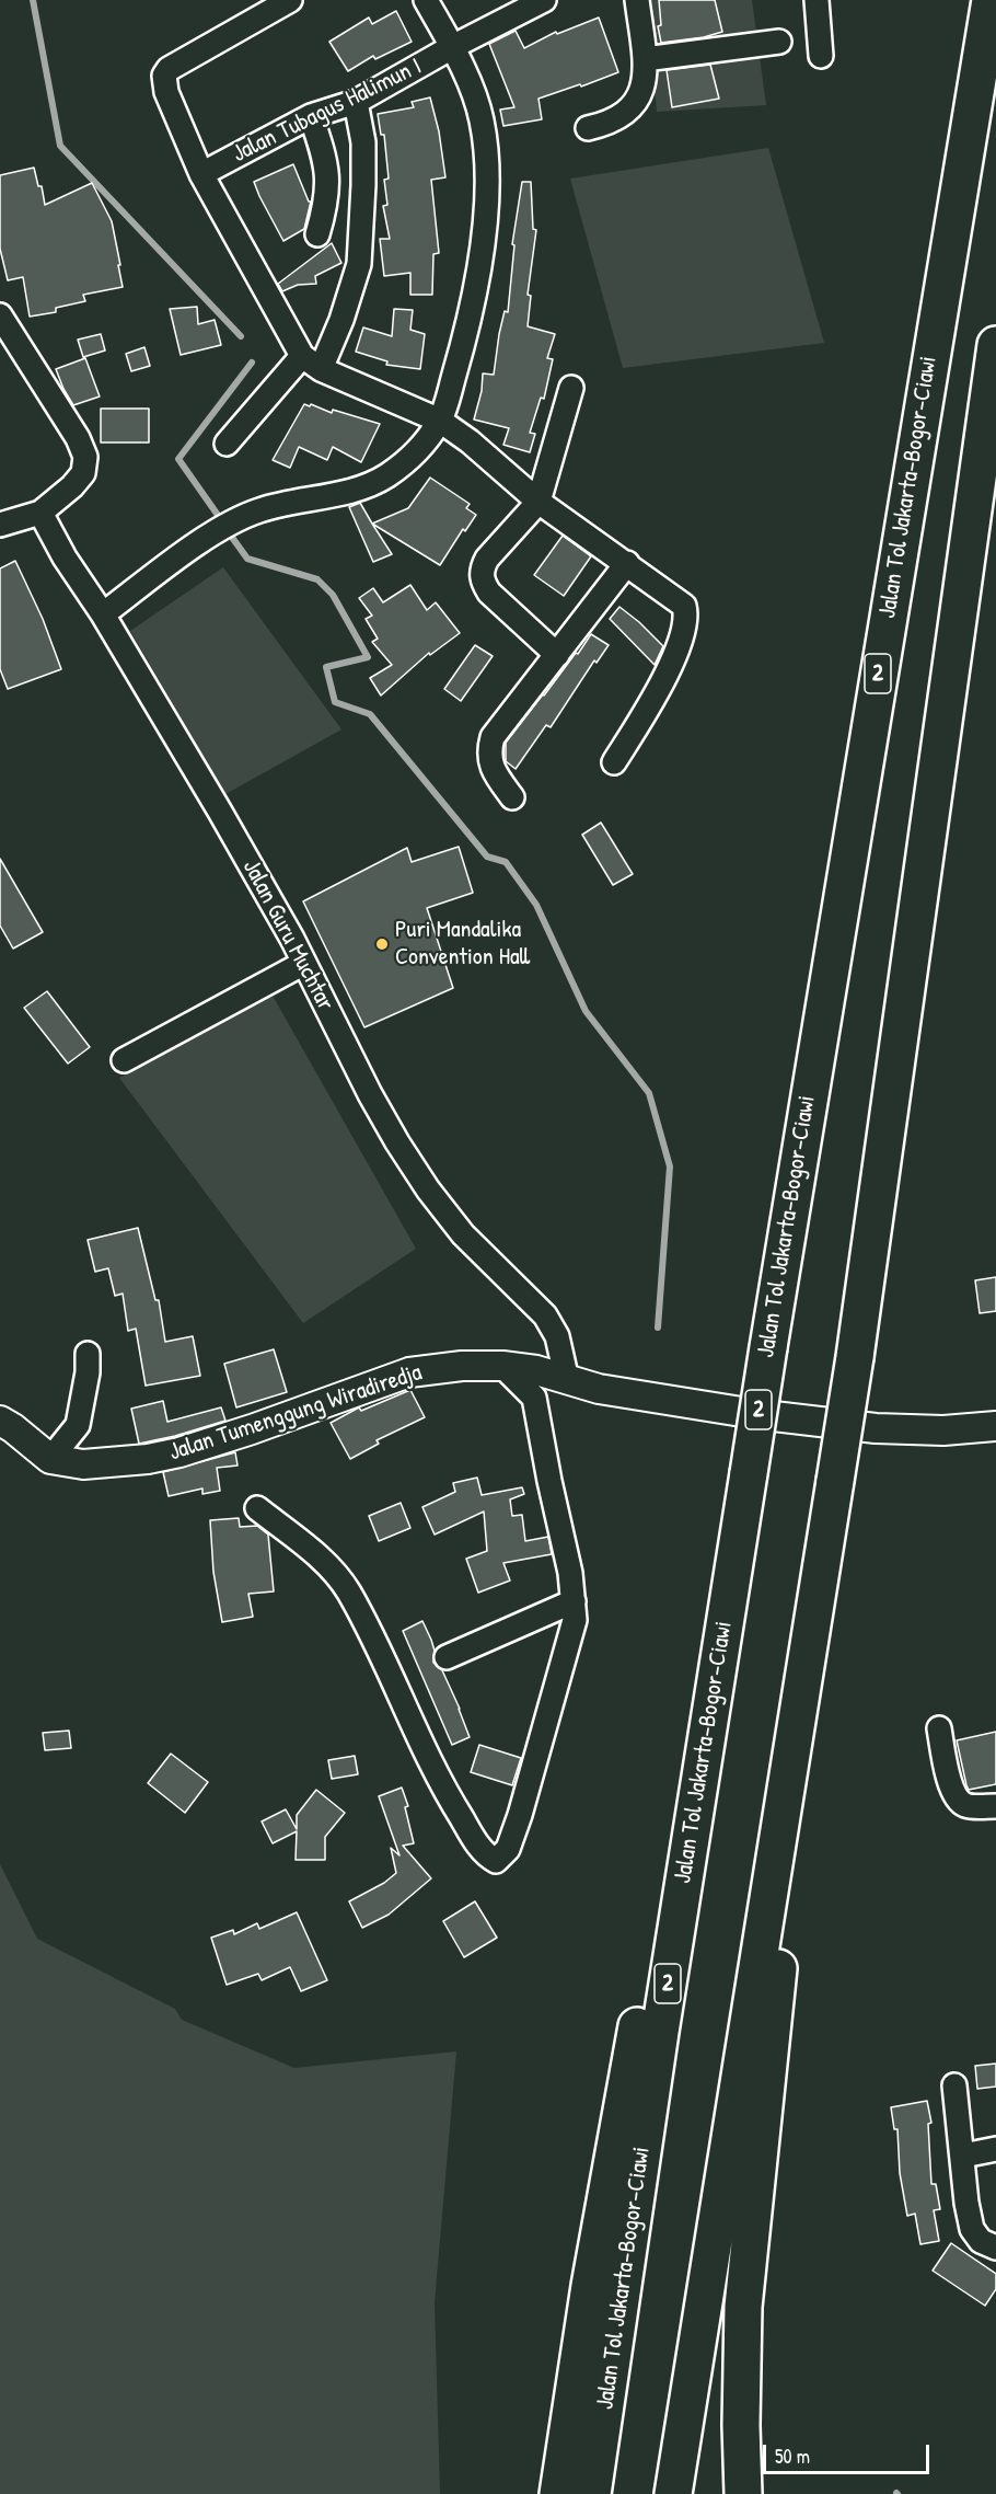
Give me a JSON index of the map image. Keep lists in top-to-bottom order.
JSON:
{
  "streets": {
    "highway": ["Jalan Tol Jakarta–Bogor–Ciawi", "2"],
    "street": ["Jalan Tubagus Halimun I", "Jalan Guru Muchtar", "Jalan Tumenggung Wiradiredja"]
  },
  "crossings": [
    ["Jalan Guru Muchtar", "Jalan Tumenggung Wiradiredja"]
  ],
  "places": ["Puri Mandalika Convention Hall"],
  "scale_bar": "50 m"
}
